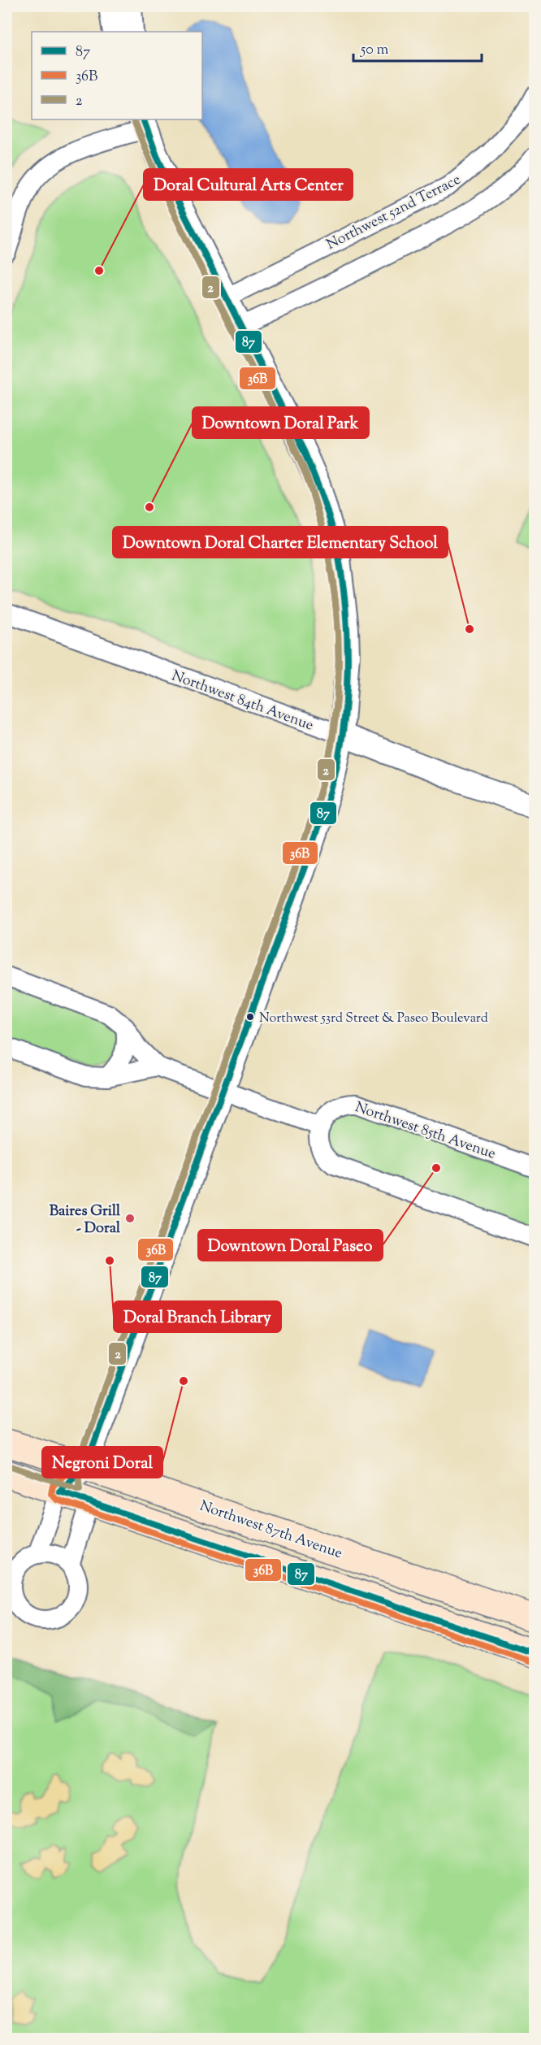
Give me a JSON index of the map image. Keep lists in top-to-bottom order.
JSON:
{
  "streets": {
    "main road": ["Northwest 87th Avenue"],
    "street": ["Northwest 52nd Terrace", "Northwest 84th Avenue", "Northwest 85th Avenue"]
  },
  "places": [
    "Doral Cultural Arts Center",
    "Downtown Doral Park",
    "Downtown Doral Charter Elementary School",
    "Northwest 53rd Street & Paseo Boulevard",
    "Downtown Doral Paseo",
    "Baires Grill - Doral",
    "Doral Branch Library",
    "Negroni Doral"
  ],
  "lines": ["transit line 87", "transit line 36B", "transit line 2"],
  "legend": ["87", "36B", "2"],
  "scale_bar": "50 m"
}
